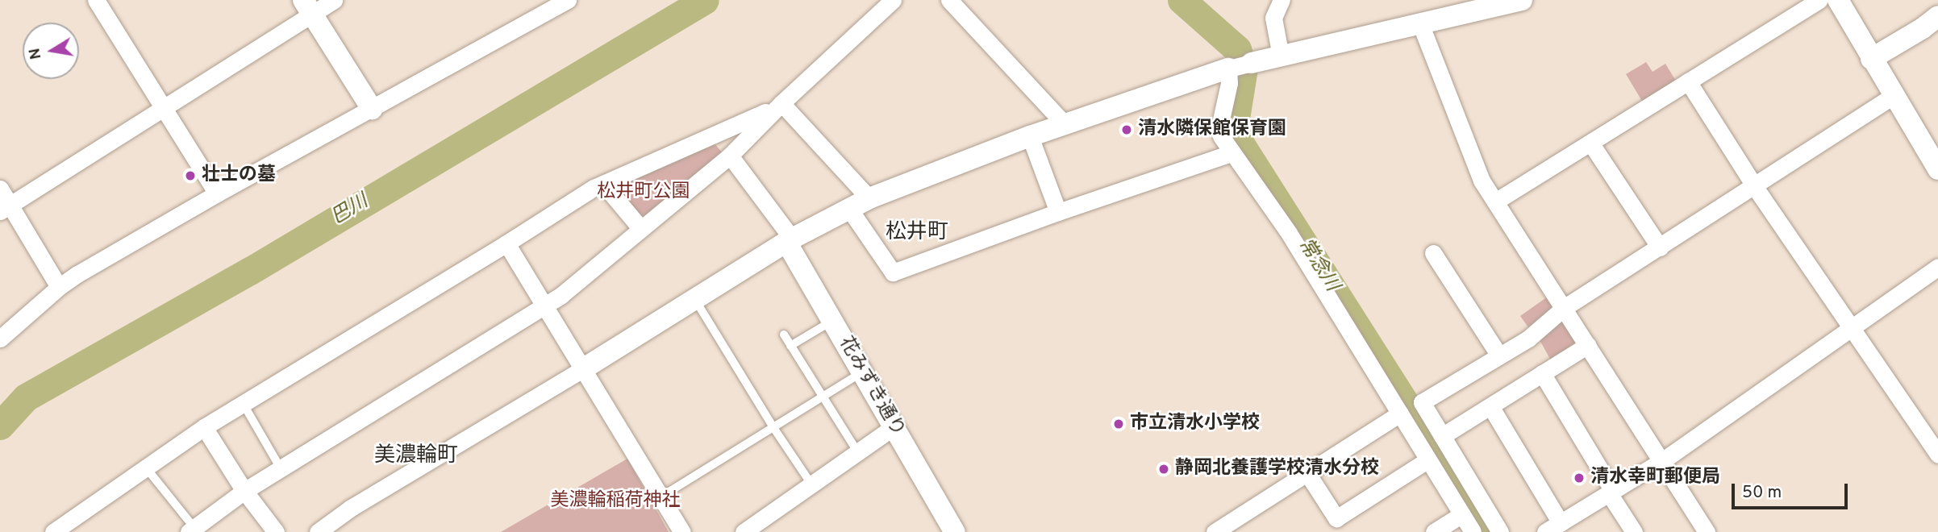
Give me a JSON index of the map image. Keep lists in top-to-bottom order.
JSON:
{
  "streets": {
    "street": ["花みずき通り"]
  },
  "districts": ["松井町", "美濃輪町"],
  "water": ["巴川", "常念川"],
  "parks": ["松井町公園", "美濃輪稲荷神社"],
  "places": [
    "清水隣保館保育園",
    "壮士の墓",
    "市立清水小学校",
    "静岡北養護学校清水分校",
    "清水幸町郵便局"
  ],
  "scale_bar": "50 m",
  "north": "left"
}
